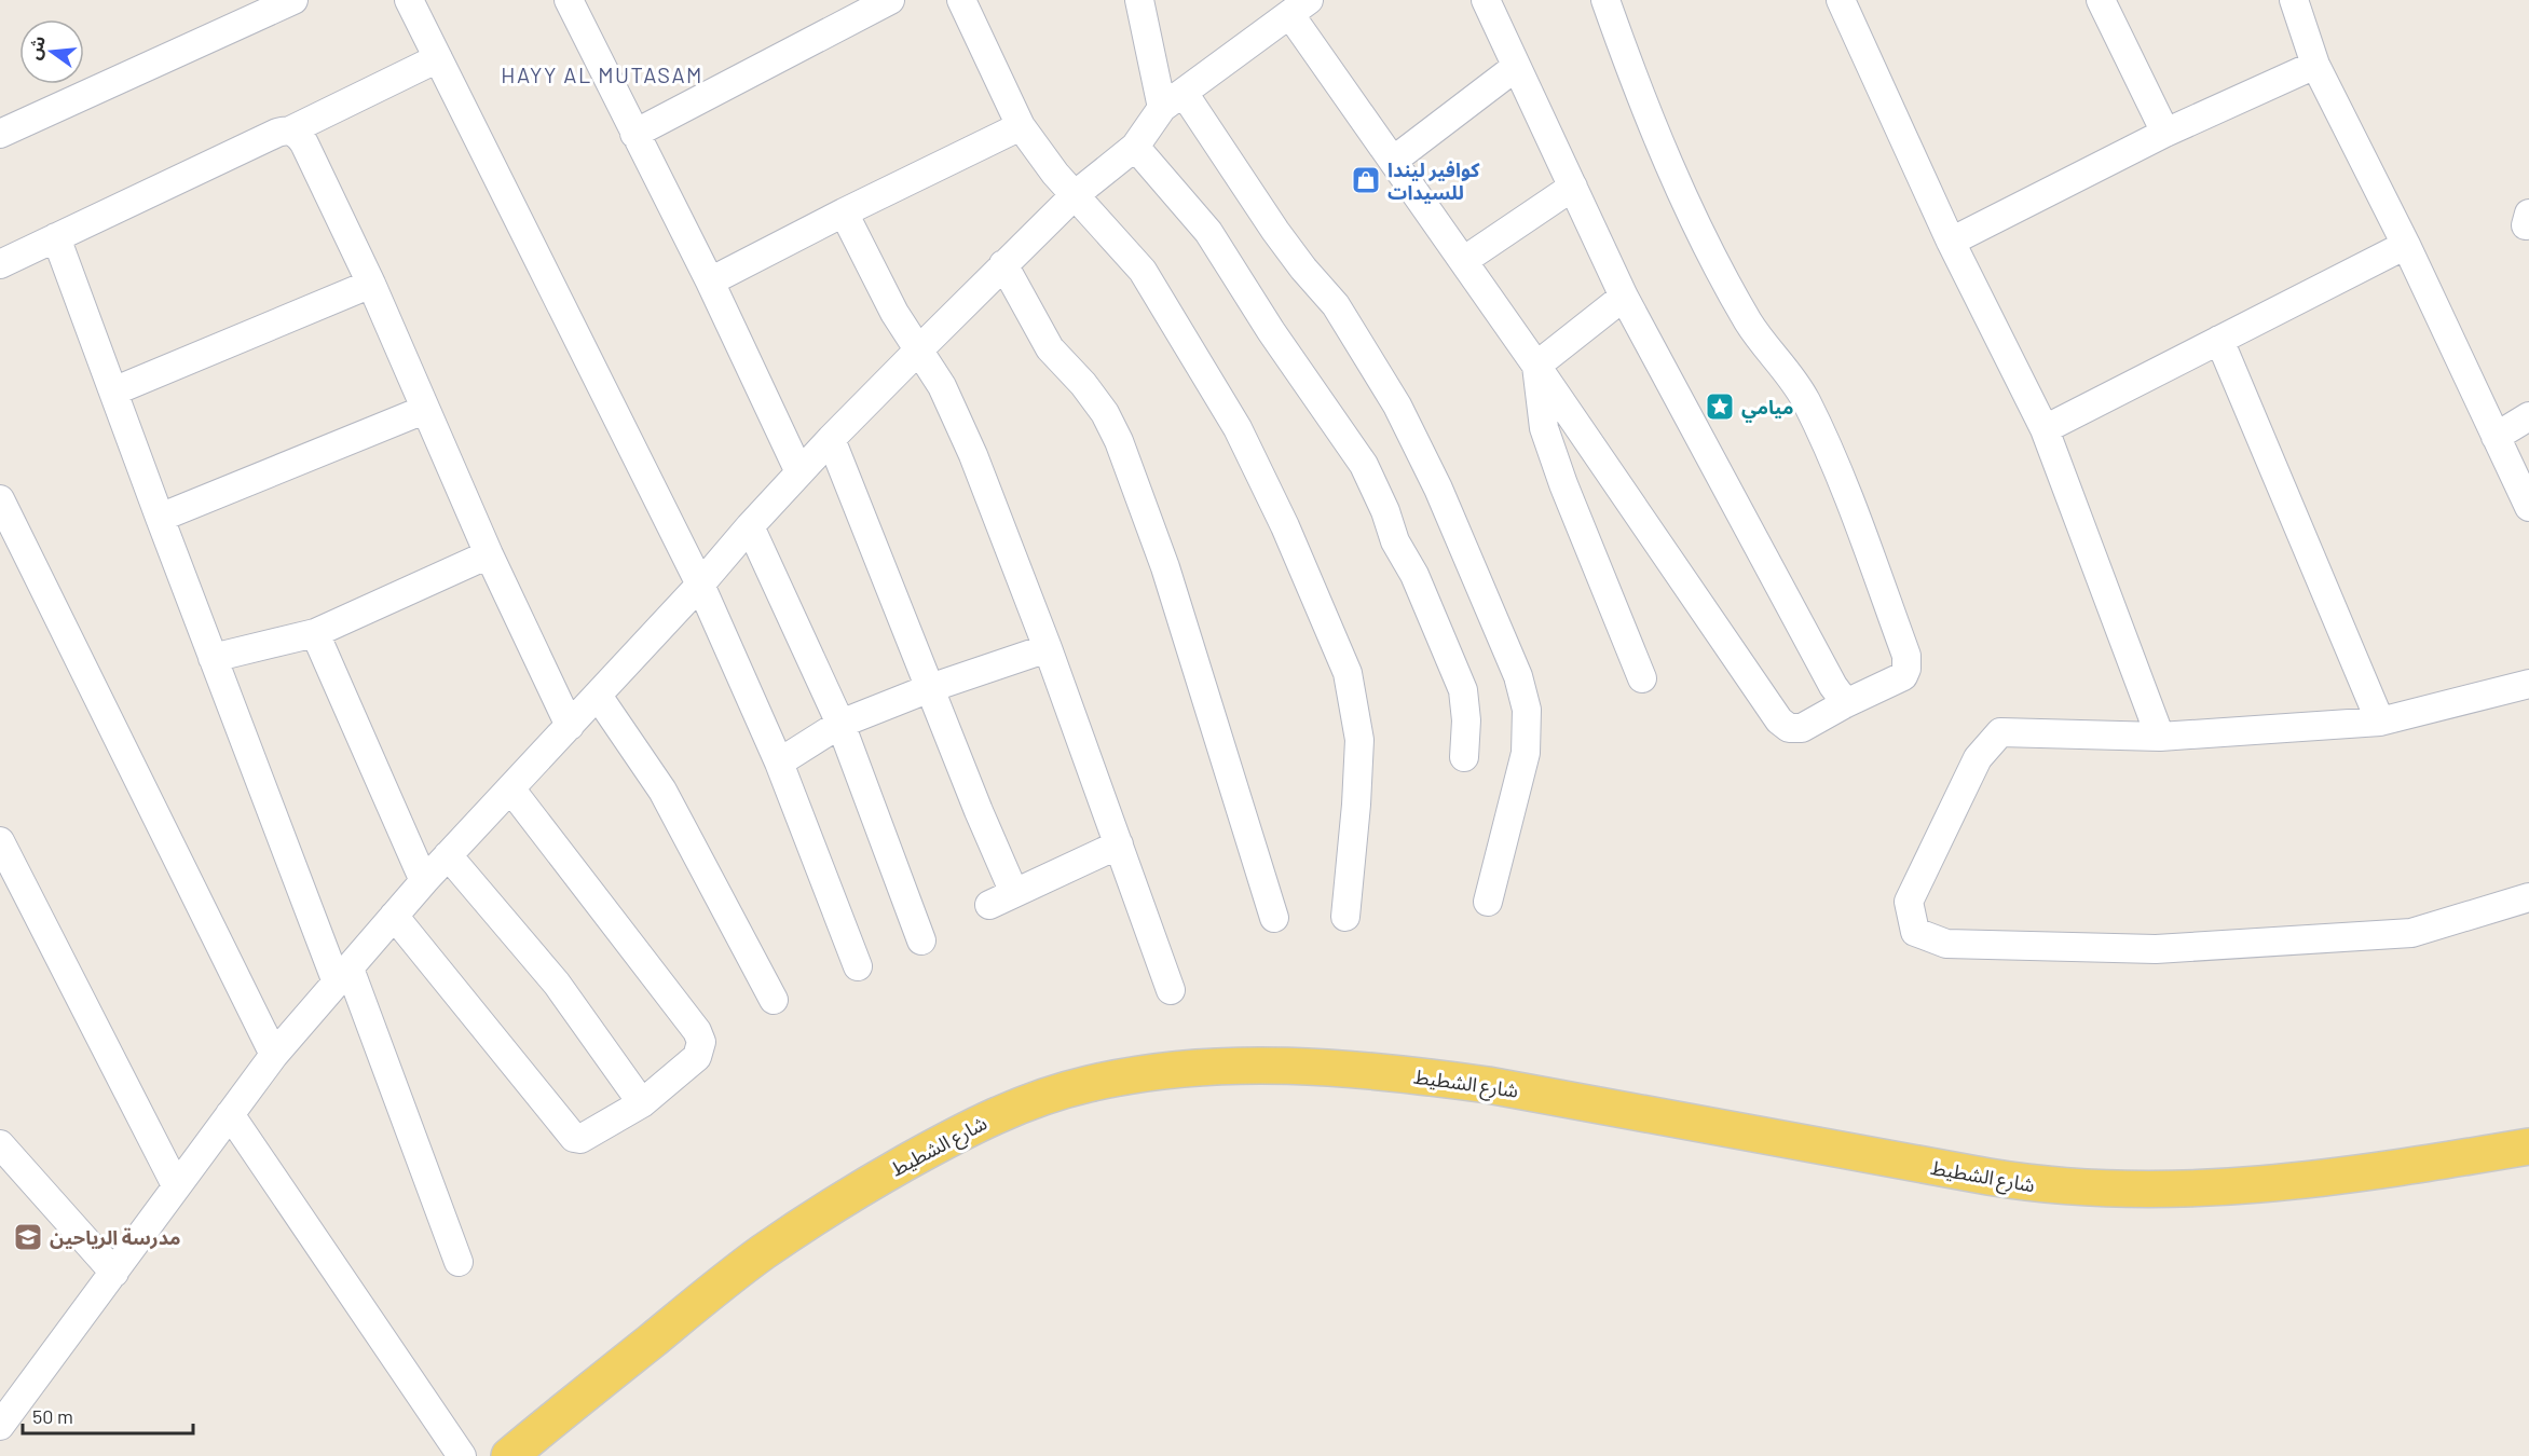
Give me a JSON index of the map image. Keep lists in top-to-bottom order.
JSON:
{
  "streets": {
    "main road": ["شارع الشطيط"]
  },
  "districts": ["HAYY AL MUTASAM"],
  "places": {
    "shop": ["كوافير ليندا للسيدات"],
    "place": ["ميامي"],
    "school or university": ["مدرسة الرياحين"]
  },
  "scale_bar": "50 m",
  "north": "left"
}
